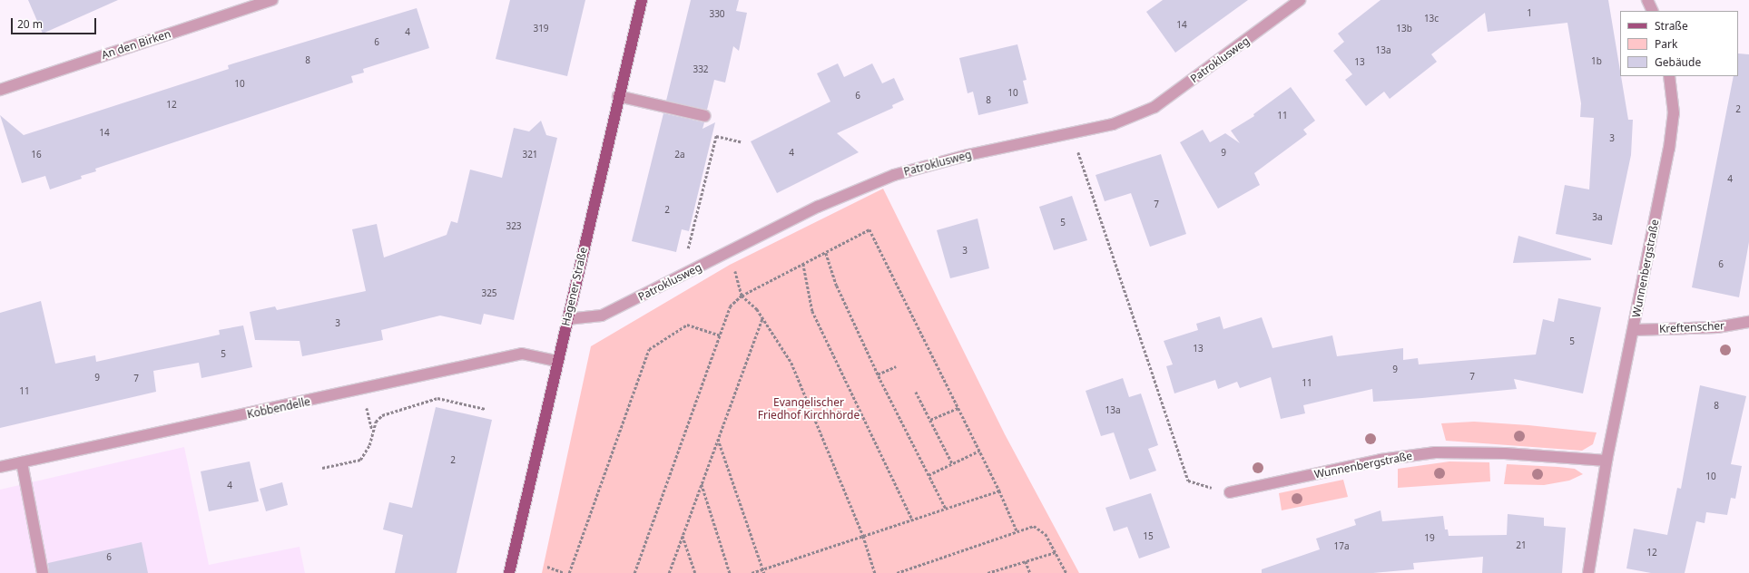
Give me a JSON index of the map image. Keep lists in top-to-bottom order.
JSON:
{
  "streets": {
    "main road": ["Hagener Straße"],
    "street": [
      "An den Birken",
      "Patroklusweg",
      "Wunnenbergstraße",
      "Kreftenscher",
      "Kobbendelle"
    ]
  },
  "crossings": [
    ["Patroklusweg", "Hagener Straße"],
    ["Wunnenbergstraße", "Kreftenscher"],
    ["Hagener Straße", "Kobbendelle"]
  ],
  "parks": ["Evangelischer Friedhof Kirchhörde"],
  "house_numbers": [
    "1",
    "330",
    "13c",
    "14",
    "319",
    "13b",
    "4",
    "6",
    "13a",
    "8",
    "1b",
    "13",
    "332",
    "10",
    "10",
    "6",
    "8",
    "12",
    "2",
    "11",
    "14",
    "3",
    "4",
    "9",
    "16",
    "321",
    "2a",
    "4",
    "7",
    "2",
    "3a",
    "5",
    "323",
    "3",
    "6",
    "325",
    "3",
    "5",
    "13",
    "5",
    "9",
    "7",
    "9",
    "7",
    "11",
    "11",
    "8",
    "13a",
    "2",
    "10",
    "4",
    "15",
    "19",
    "21",
    "17a",
    "12",
    "6"
  ],
  "legend": ["Straße", "Park", "Gebäude"],
  "scale_bar": "20 m"
}
